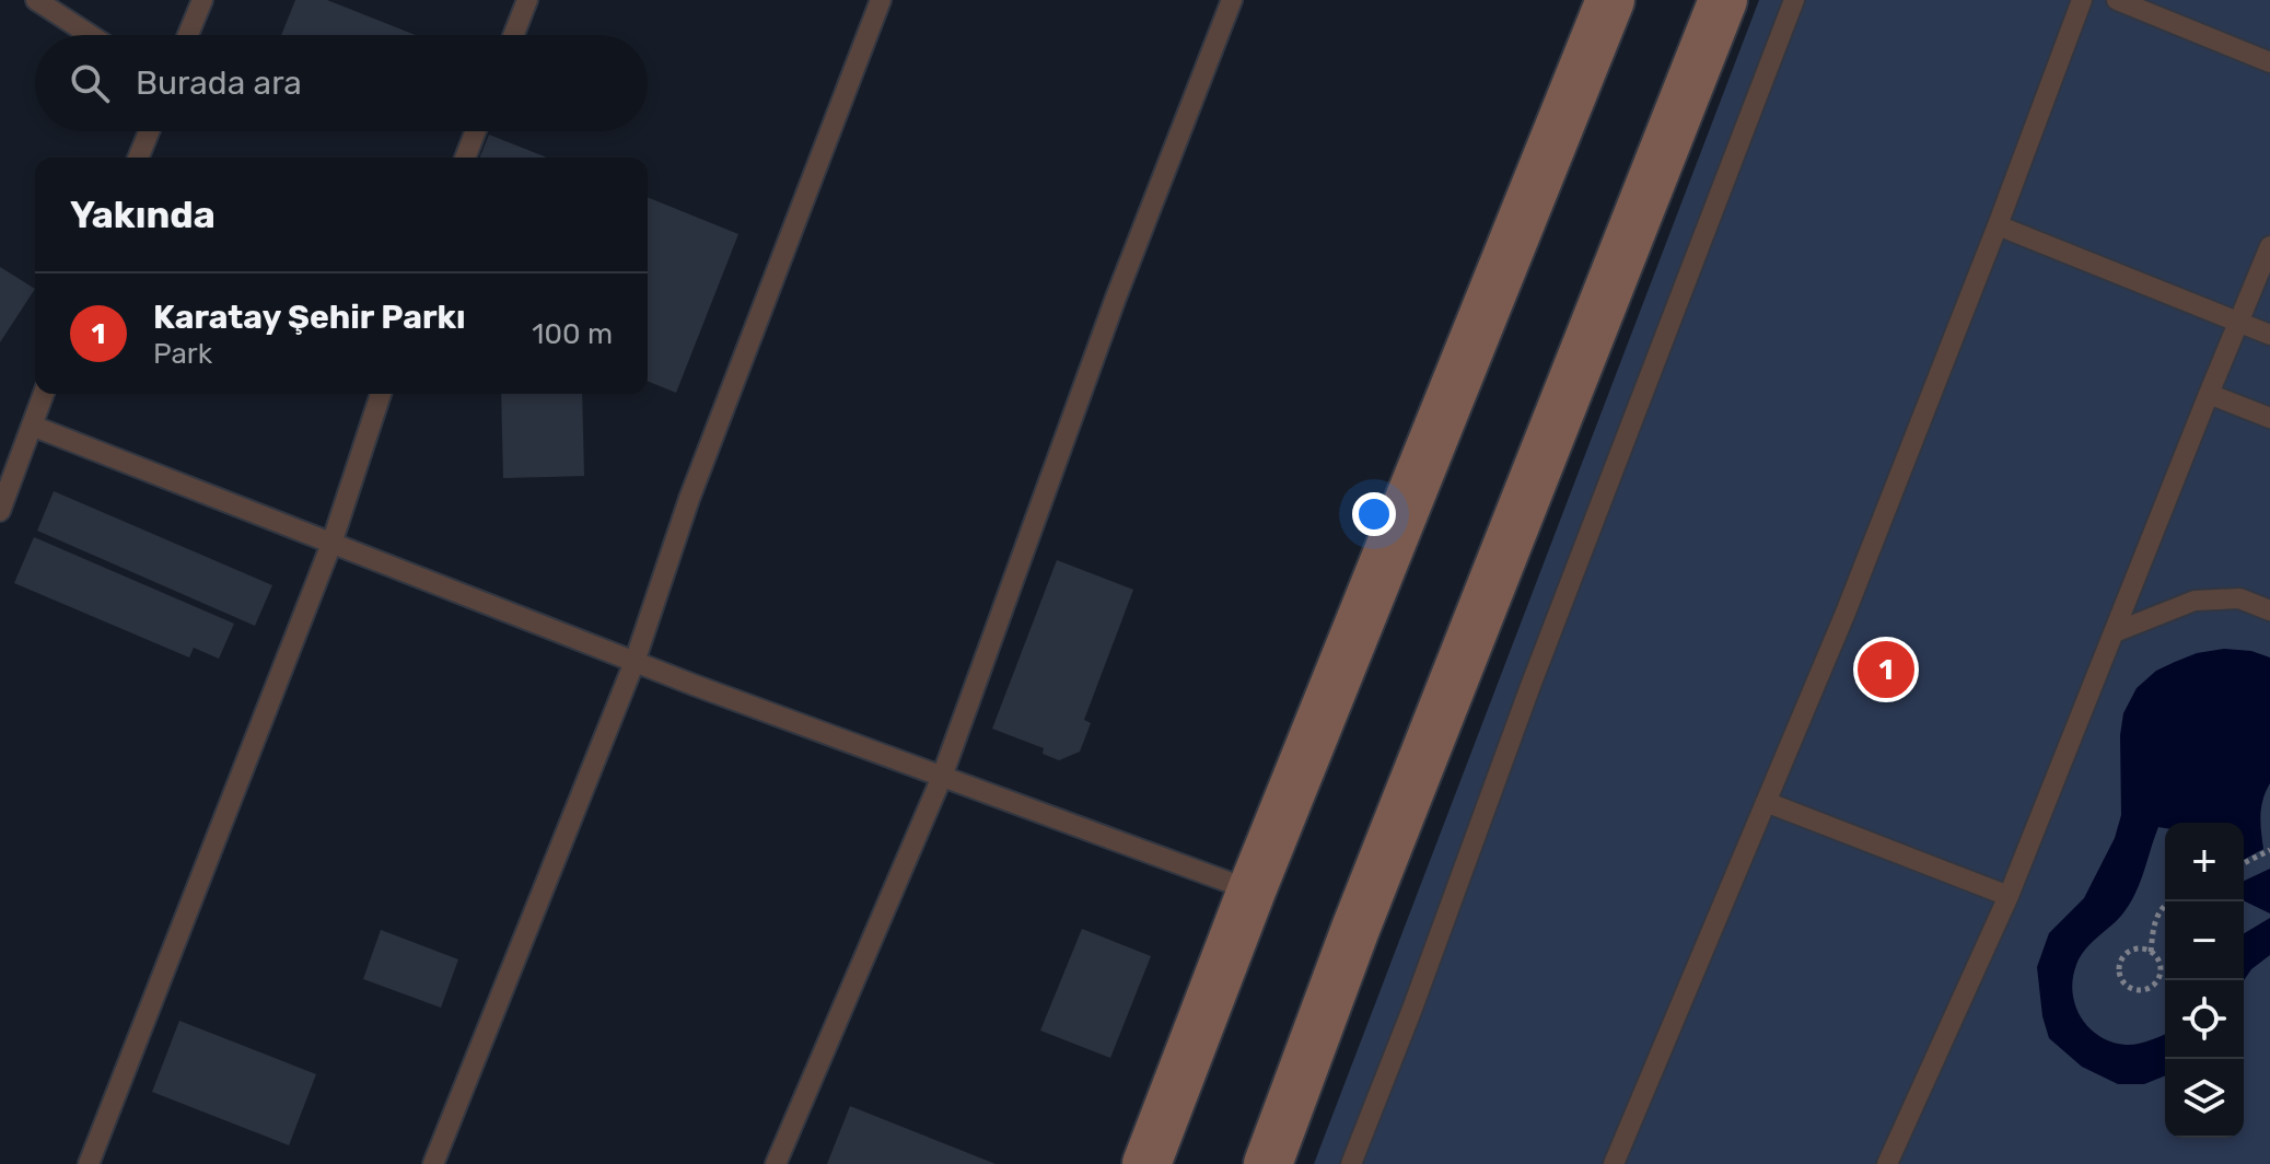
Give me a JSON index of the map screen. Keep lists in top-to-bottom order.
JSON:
{
  "page": {
    "search": "Burada ara",
    "heading": "Yakında",
    "list": [
      {
        "mark": "1",
        "name": "Karatay Şehir Parkı",
        "note": "Park",
        "value": "100 m"
      }
    ],
    "pins": "1",
    "map_buttons": ["+", "−"]
  }
}
